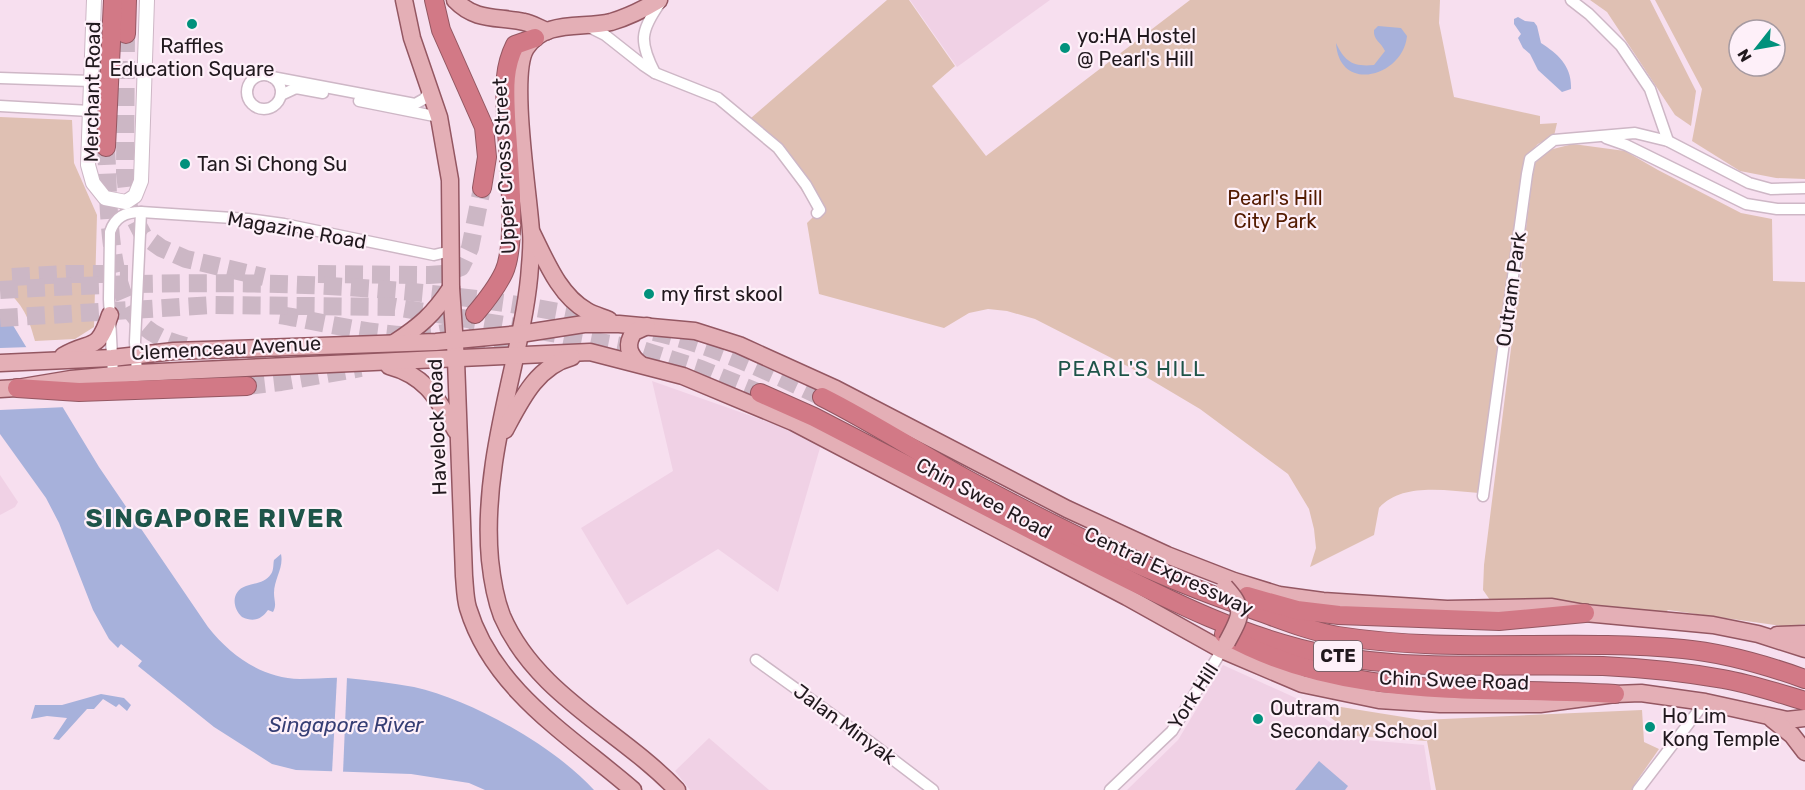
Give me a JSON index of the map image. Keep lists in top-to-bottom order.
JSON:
{
  "streets": {
    "highway": ["Central Expressway", "CTE"],
    "main road": [
      "Upper Cross Street",
      "Clemenceau Avenue",
      "Havelock Road",
      "Chin Swee Road"
    ],
    "street": [
      "Merchant Road",
      "Magazine Road",
      "Outram Park",
      "York Hill",
      "Jalan Minyak"
    ]
  },
  "crossings": [
    ["Upper Cross Street", "Chin Swee Road"],
    ["Magazine Road", "Havelock Road"],
    ["Clemenceau Avenue", "Havelock Road"],
    ["Clemenceau Avenue", "Chin Swee Road"],
    ["Havelock Road", "Chin Swee Road"],
    ["Chin Swee Road", "York Hill"]
  ],
  "districts": ["PEARL'S HILL", "SINGAPORE RIVER"],
  "water": ["Singapore River"],
  "parks": ["Pearl's Hill City Park"],
  "places": [
    "Raffles Education Square",
    "yo:HA Hostel @ Pearl's Hill",
    "Tan Si Chong Su",
    "my first skool",
    "Outram Secondary School",
    "Ho Lim Kong Temple"
  ],
  "north": "bottom left"
}
